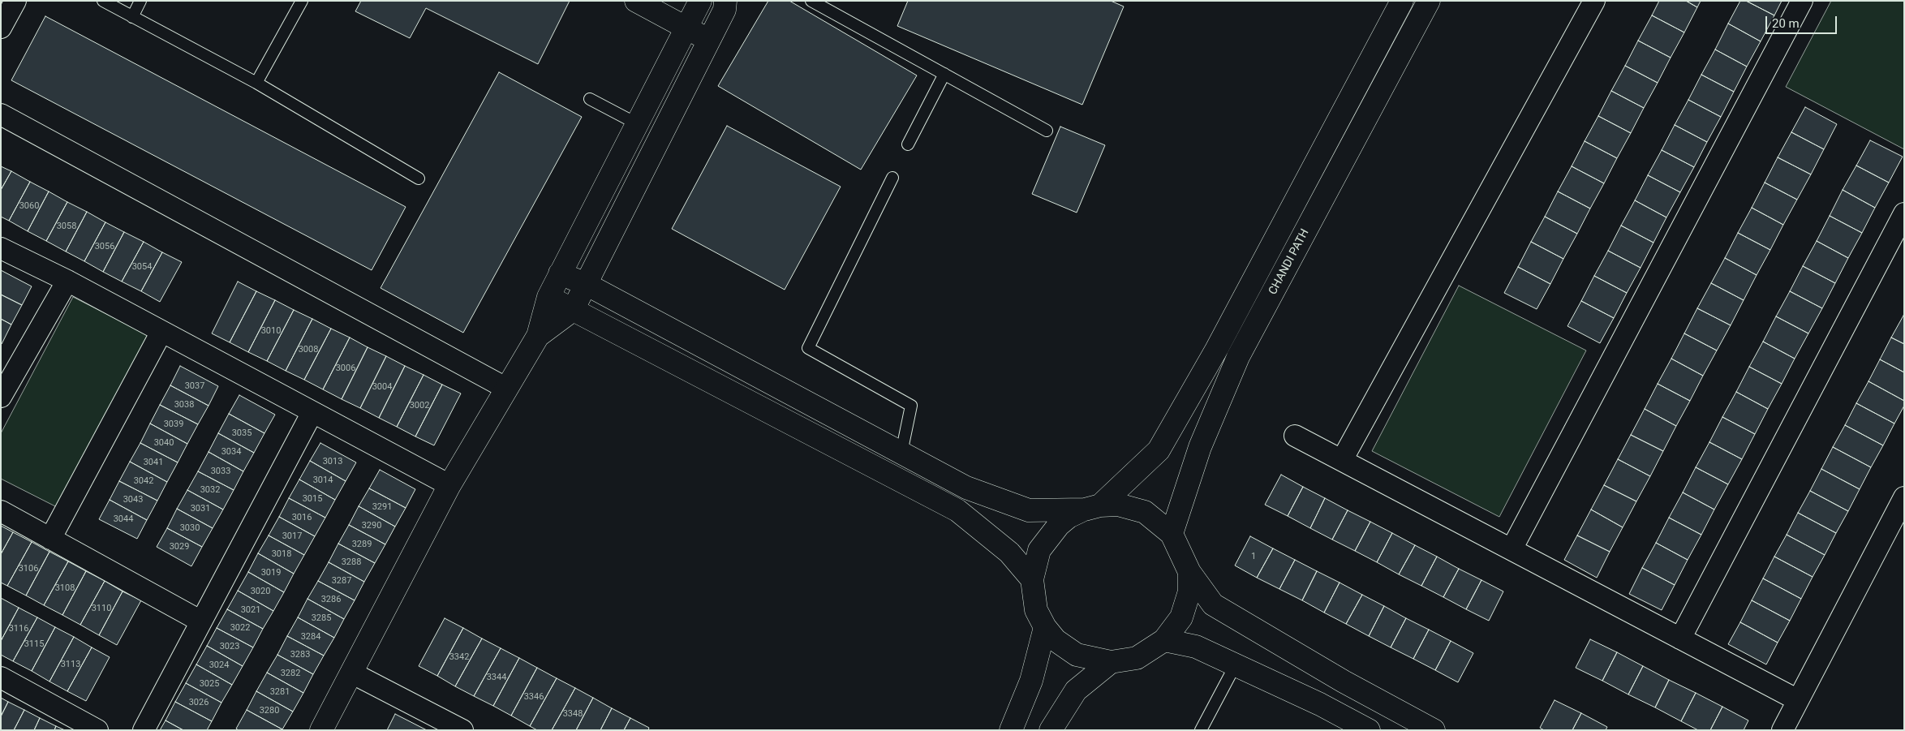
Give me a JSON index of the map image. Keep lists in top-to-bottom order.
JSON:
{
  "streets": {
    "street": ["CHANDI PATH"]
  },
  "house_numbers": [
    "3060",
    "3058",
    "3056",
    "3054",
    "3010",
    "3008",
    "3006",
    "3037",
    "3004",
    "3038",
    "3002",
    "3039",
    "3035",
    "3040",
    "3034",
    "3013",
    "3041",
    "3033",
    "3014",
    "3042",
    "3032",
    "3015",
    "3043",
    "3291",
    "3031",
    "3016",
    "3044",
    "3290",
    "3030",
    "3017",
    "3289",
    "3029",
    "3018",
    "1",
    "3288",
    "3106",
    "3019",
    "3287",
    "3108",
    "3020",
    "3286",
    "3110",
    "3021",
    "3285",
    "3022",
    "3116",
    "3284",
    "3115",
    "3023",
    "3283",
    "3342",
    "3113",
    "3024",
    "3282",
    "3344",
    "3025",
    "3281",
    "3346",
    "3026",
    "3280",
    "3348"
  ],
  "scale_bar": "20 m"
}
